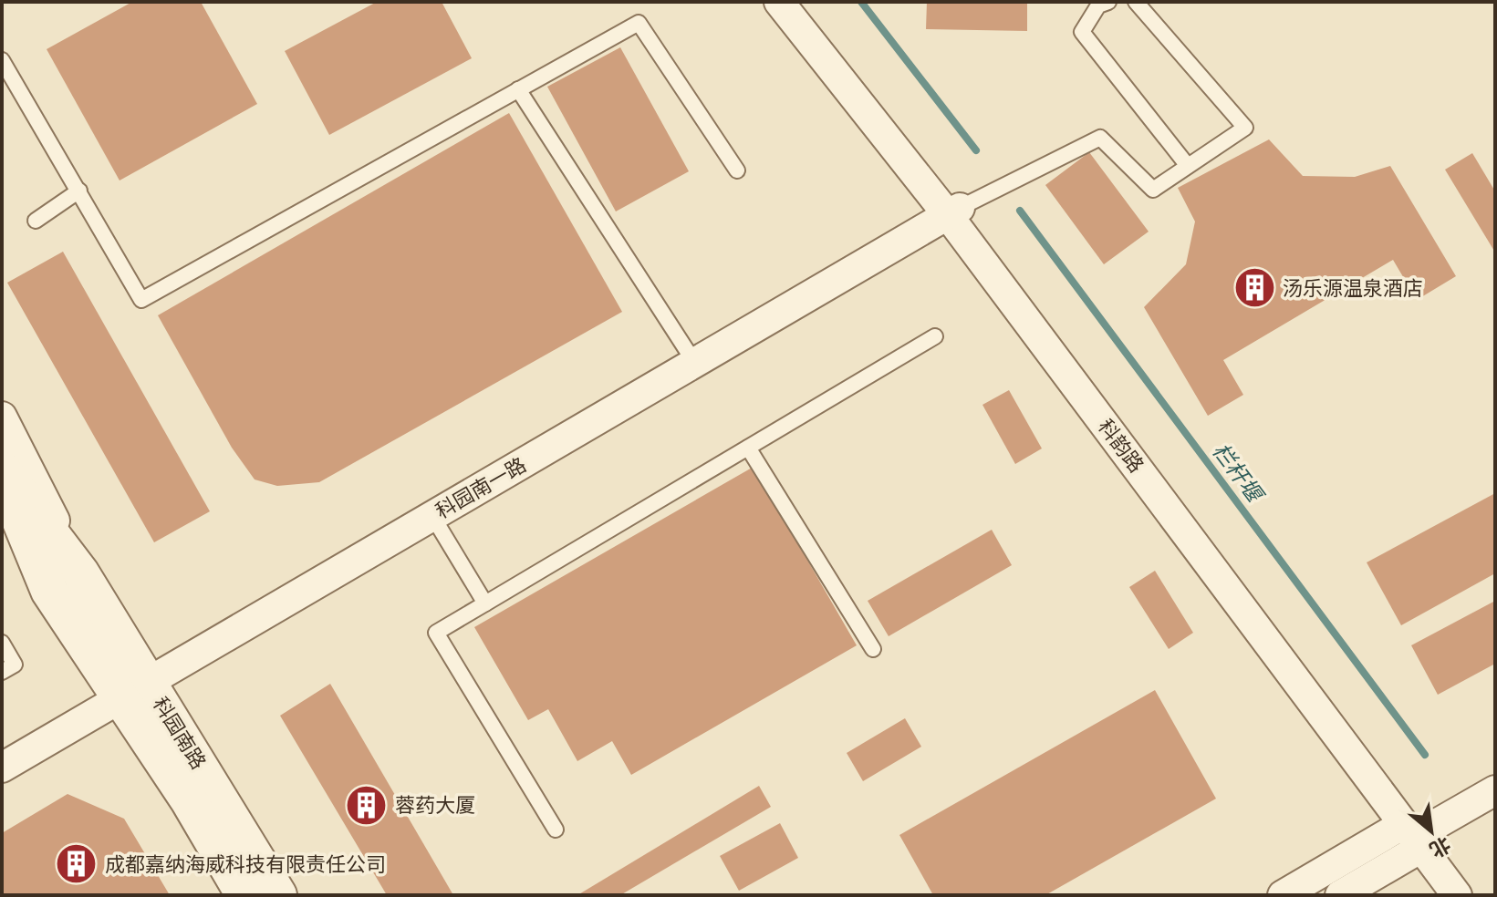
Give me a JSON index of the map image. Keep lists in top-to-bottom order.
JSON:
{
  "streets": {
    "street": ["科韵路", "科园南一路", "科园南路"]
  },
  "crossings": [
    ["科韵路", "科园南一路"],
    ["科园南一路", "科园南路"]
  ],
  "water": ["栏杆堰"],
  "places": {
    "building": ["汤乐源温泉酒店", "蓉药大厦", "成都嘉纳海威科技有限责任公司"]
  },
  "north": "bottom right"
}
